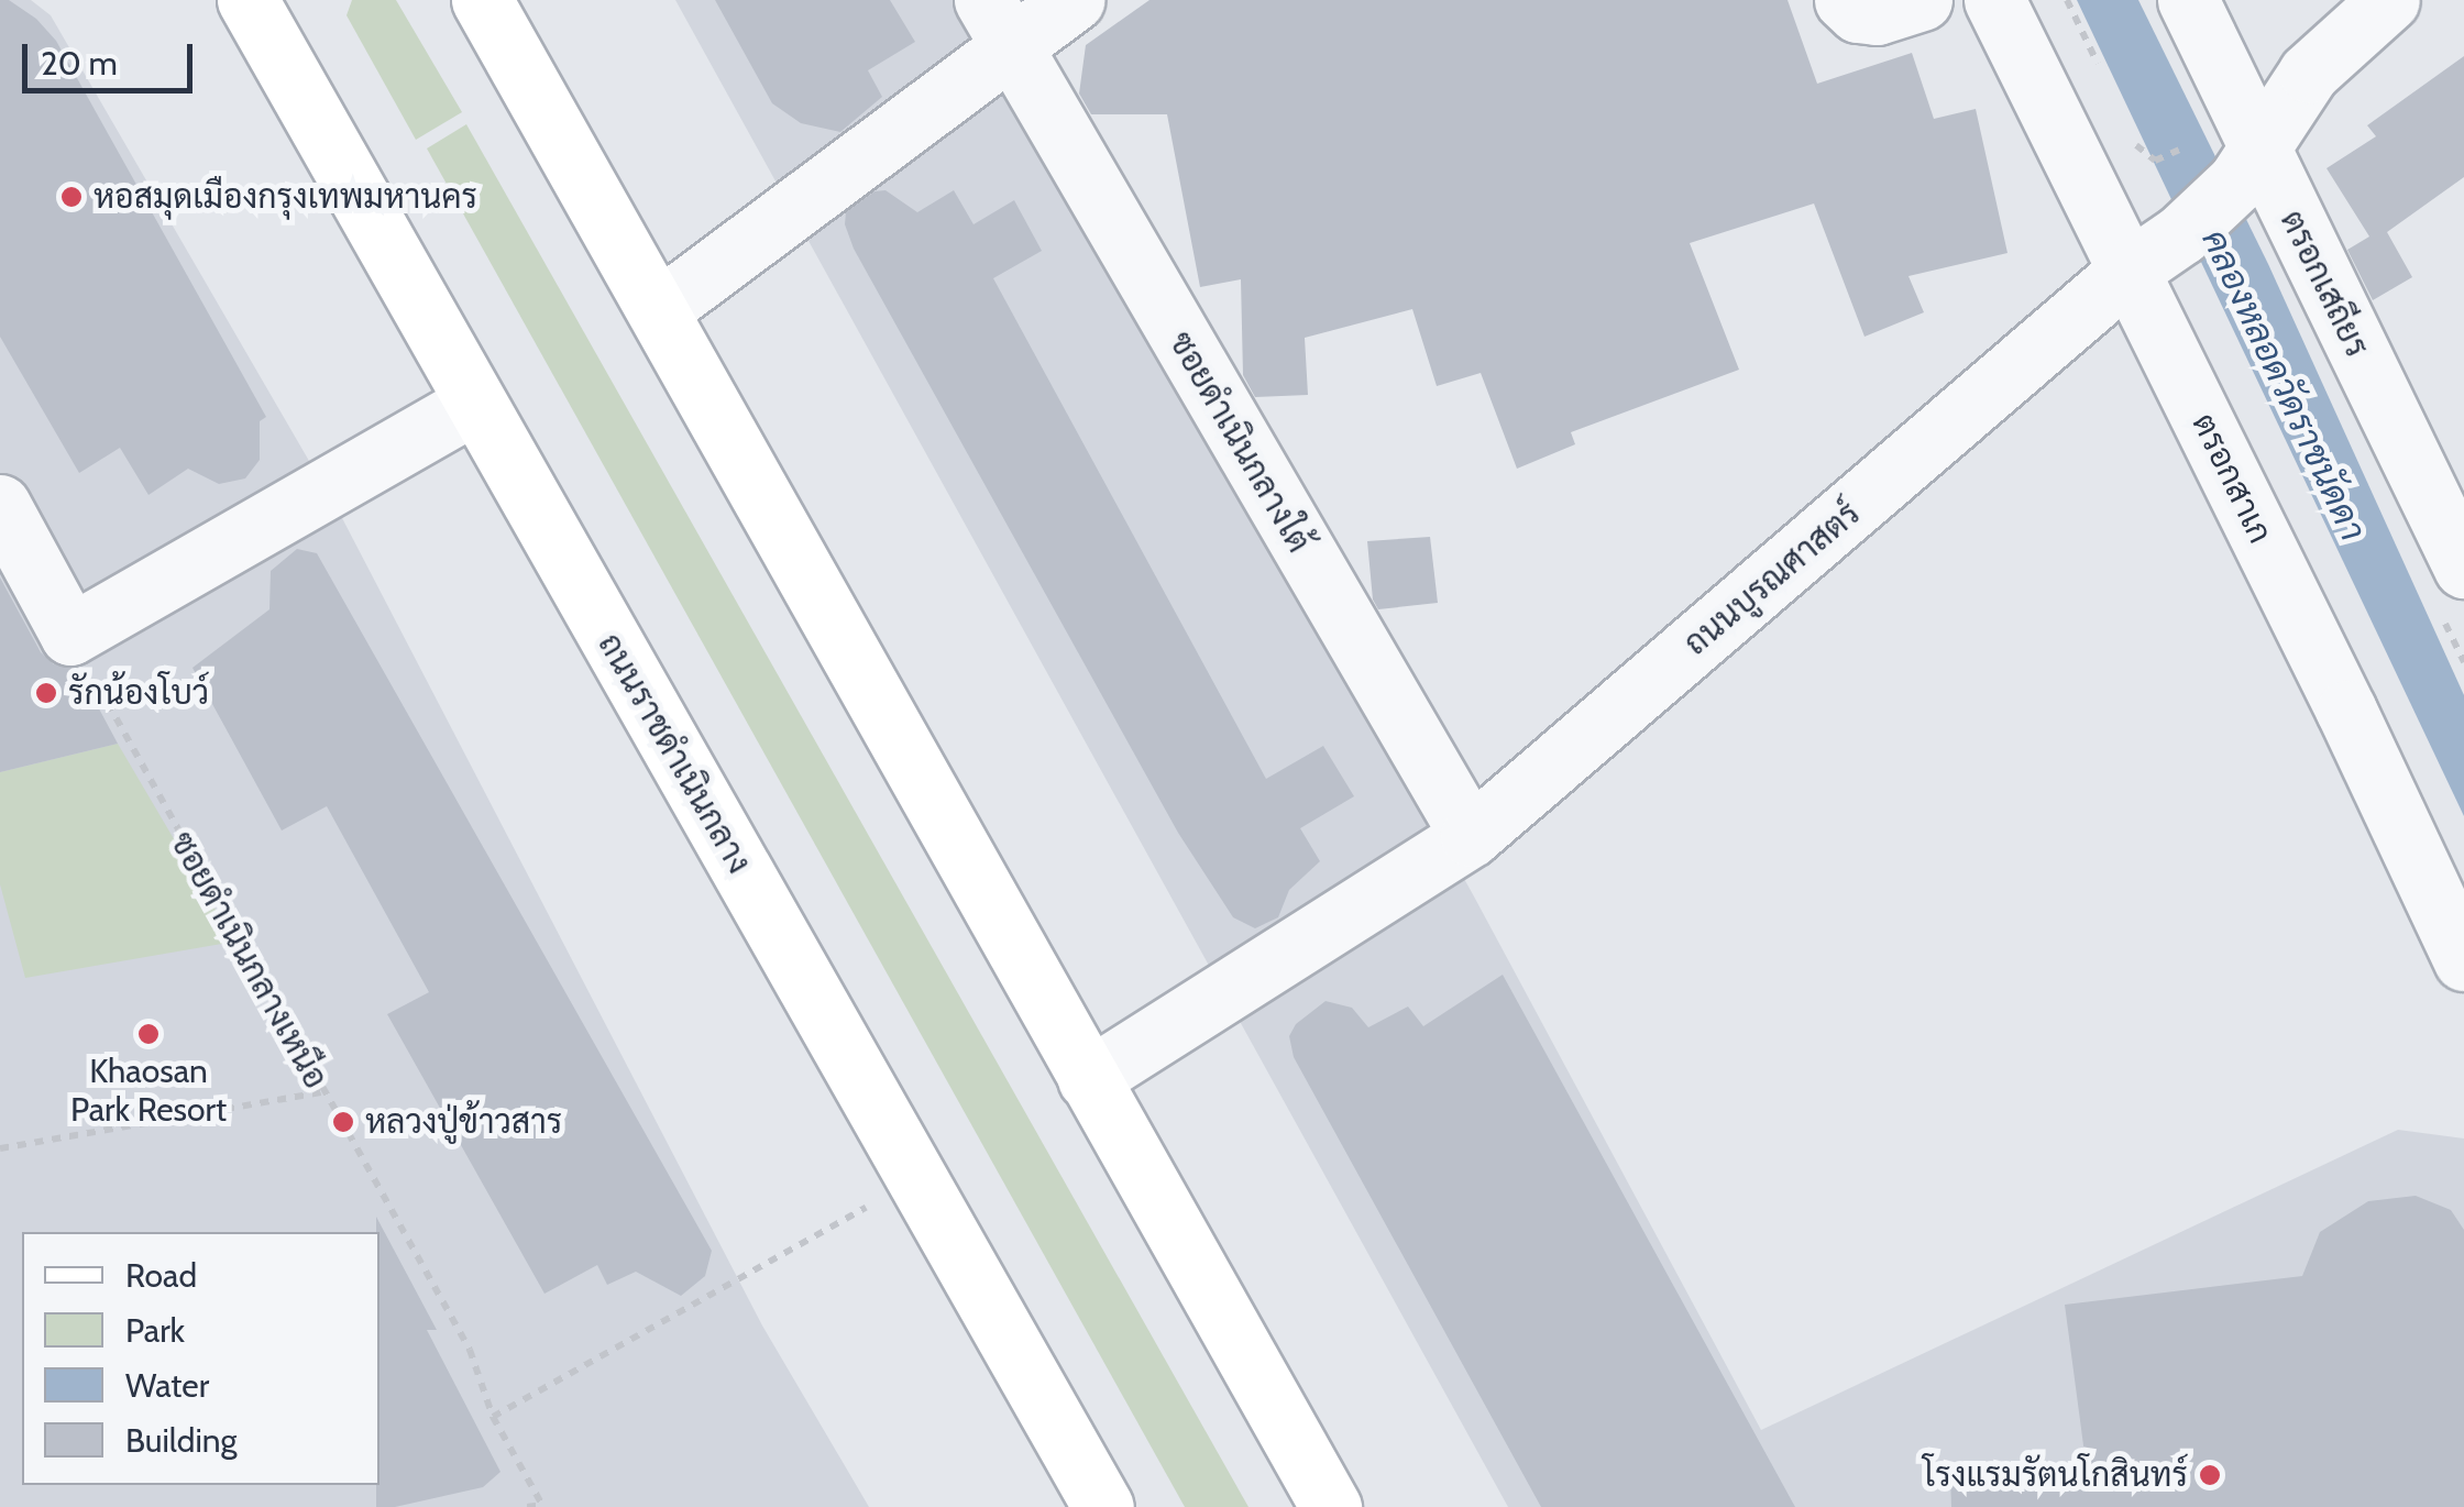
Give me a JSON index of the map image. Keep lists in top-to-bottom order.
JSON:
{
  "streets": {
    "main road": ["ถนนราชดำเนินกลาง"],
    "street": [
      "ตรอกเสถียร",
      "ซอยดำเนินกลางใต้",
      "ตรอกสาเก",
      "ถนนบูรณศาสตร์"
    ],
    "path": ["ซอยดำเนินกลางเหนือ"]
  },
  "crossings": [
    ["ตรอกเสถียร", "ถนนบูรณศาสตร์"],
    ["ซอยดำเนินกลางใต้", "ถนนบูรณศาสตร์"],
    ["ตรอกสาเก", "ถนนบูรณศาสตร์"]
  ],
  "water": ["คลองหลอดวัดราชนัดดา"],
  "places": [
    "หอสมุดเมืองกรุงเทพมหานคร",
    "รักน้องโบว์",
    "Khaosan Park Resort",
    "หลวงปู่ข้าวสาร",
    "โรงแรมรัตนโกสินทร์"
  ],
  "legend": [
    "Road",
    "Park",
    "Water",
    "Building"
  ],
  "scale_bar": "20 m"
}
